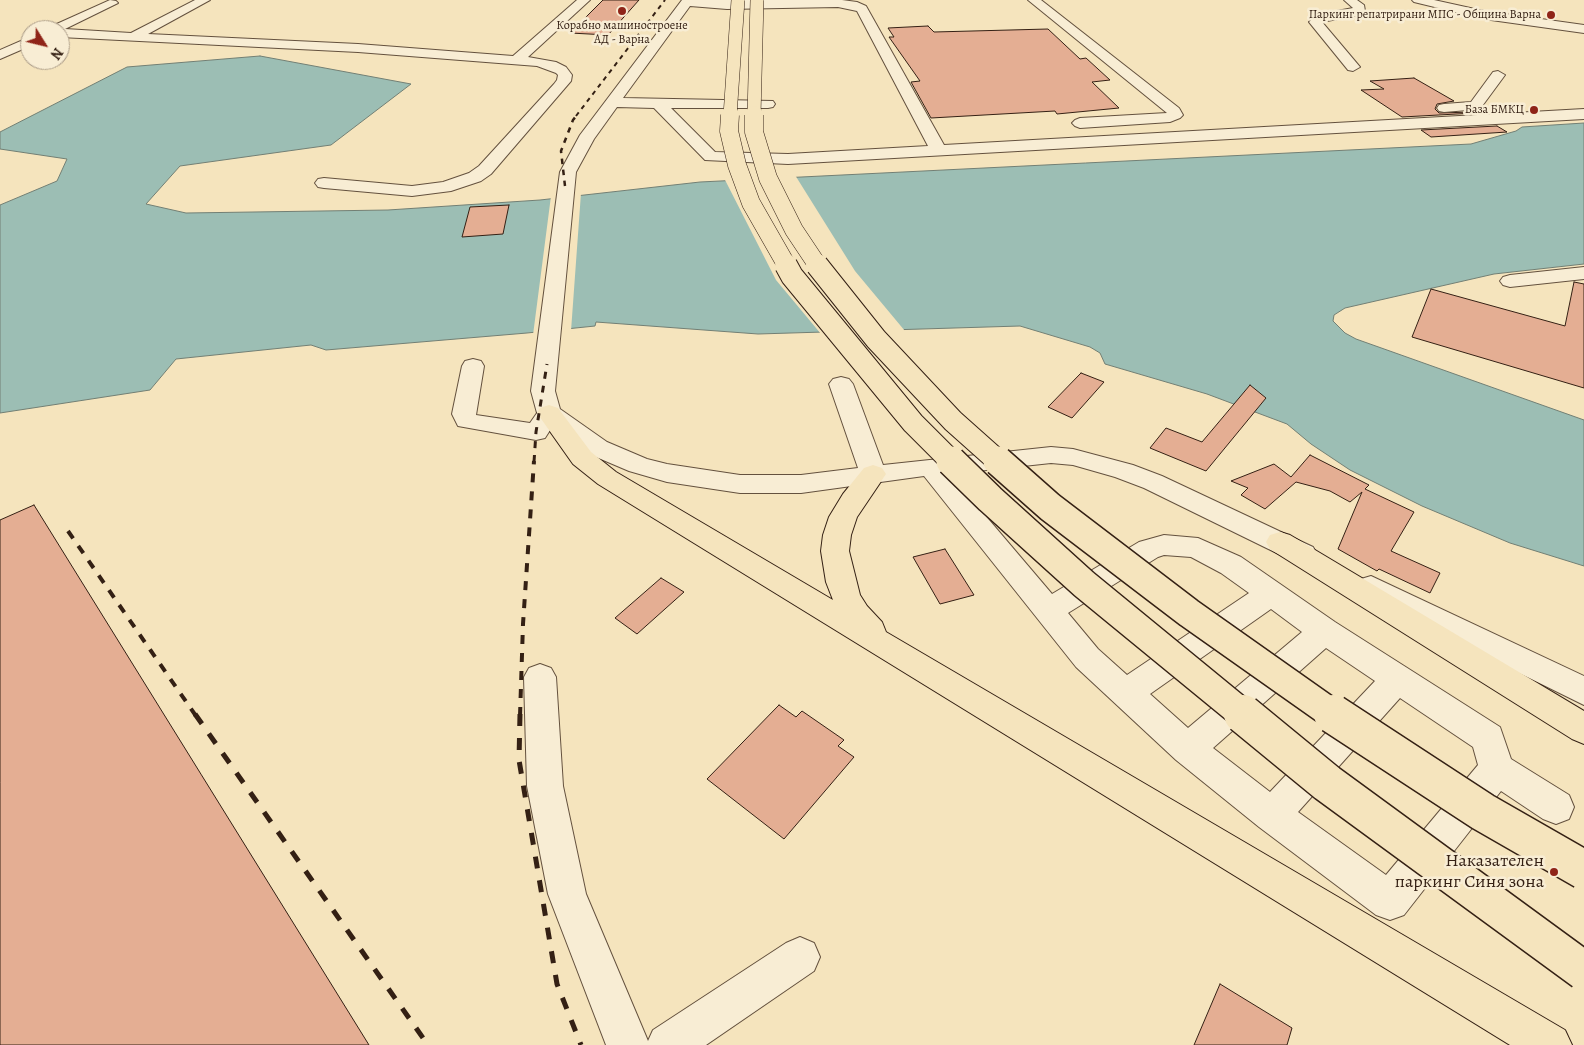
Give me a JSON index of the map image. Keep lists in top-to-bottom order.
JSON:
{
  "places": [
    "Корабно машиностроене АД - Варна",
    "Паркинг репатрирани МПС - Община Варна",
    "База БМКЦ",
    "Наказателен паркинг Синя зона"
  ],
  "north": "bottom right"
}
